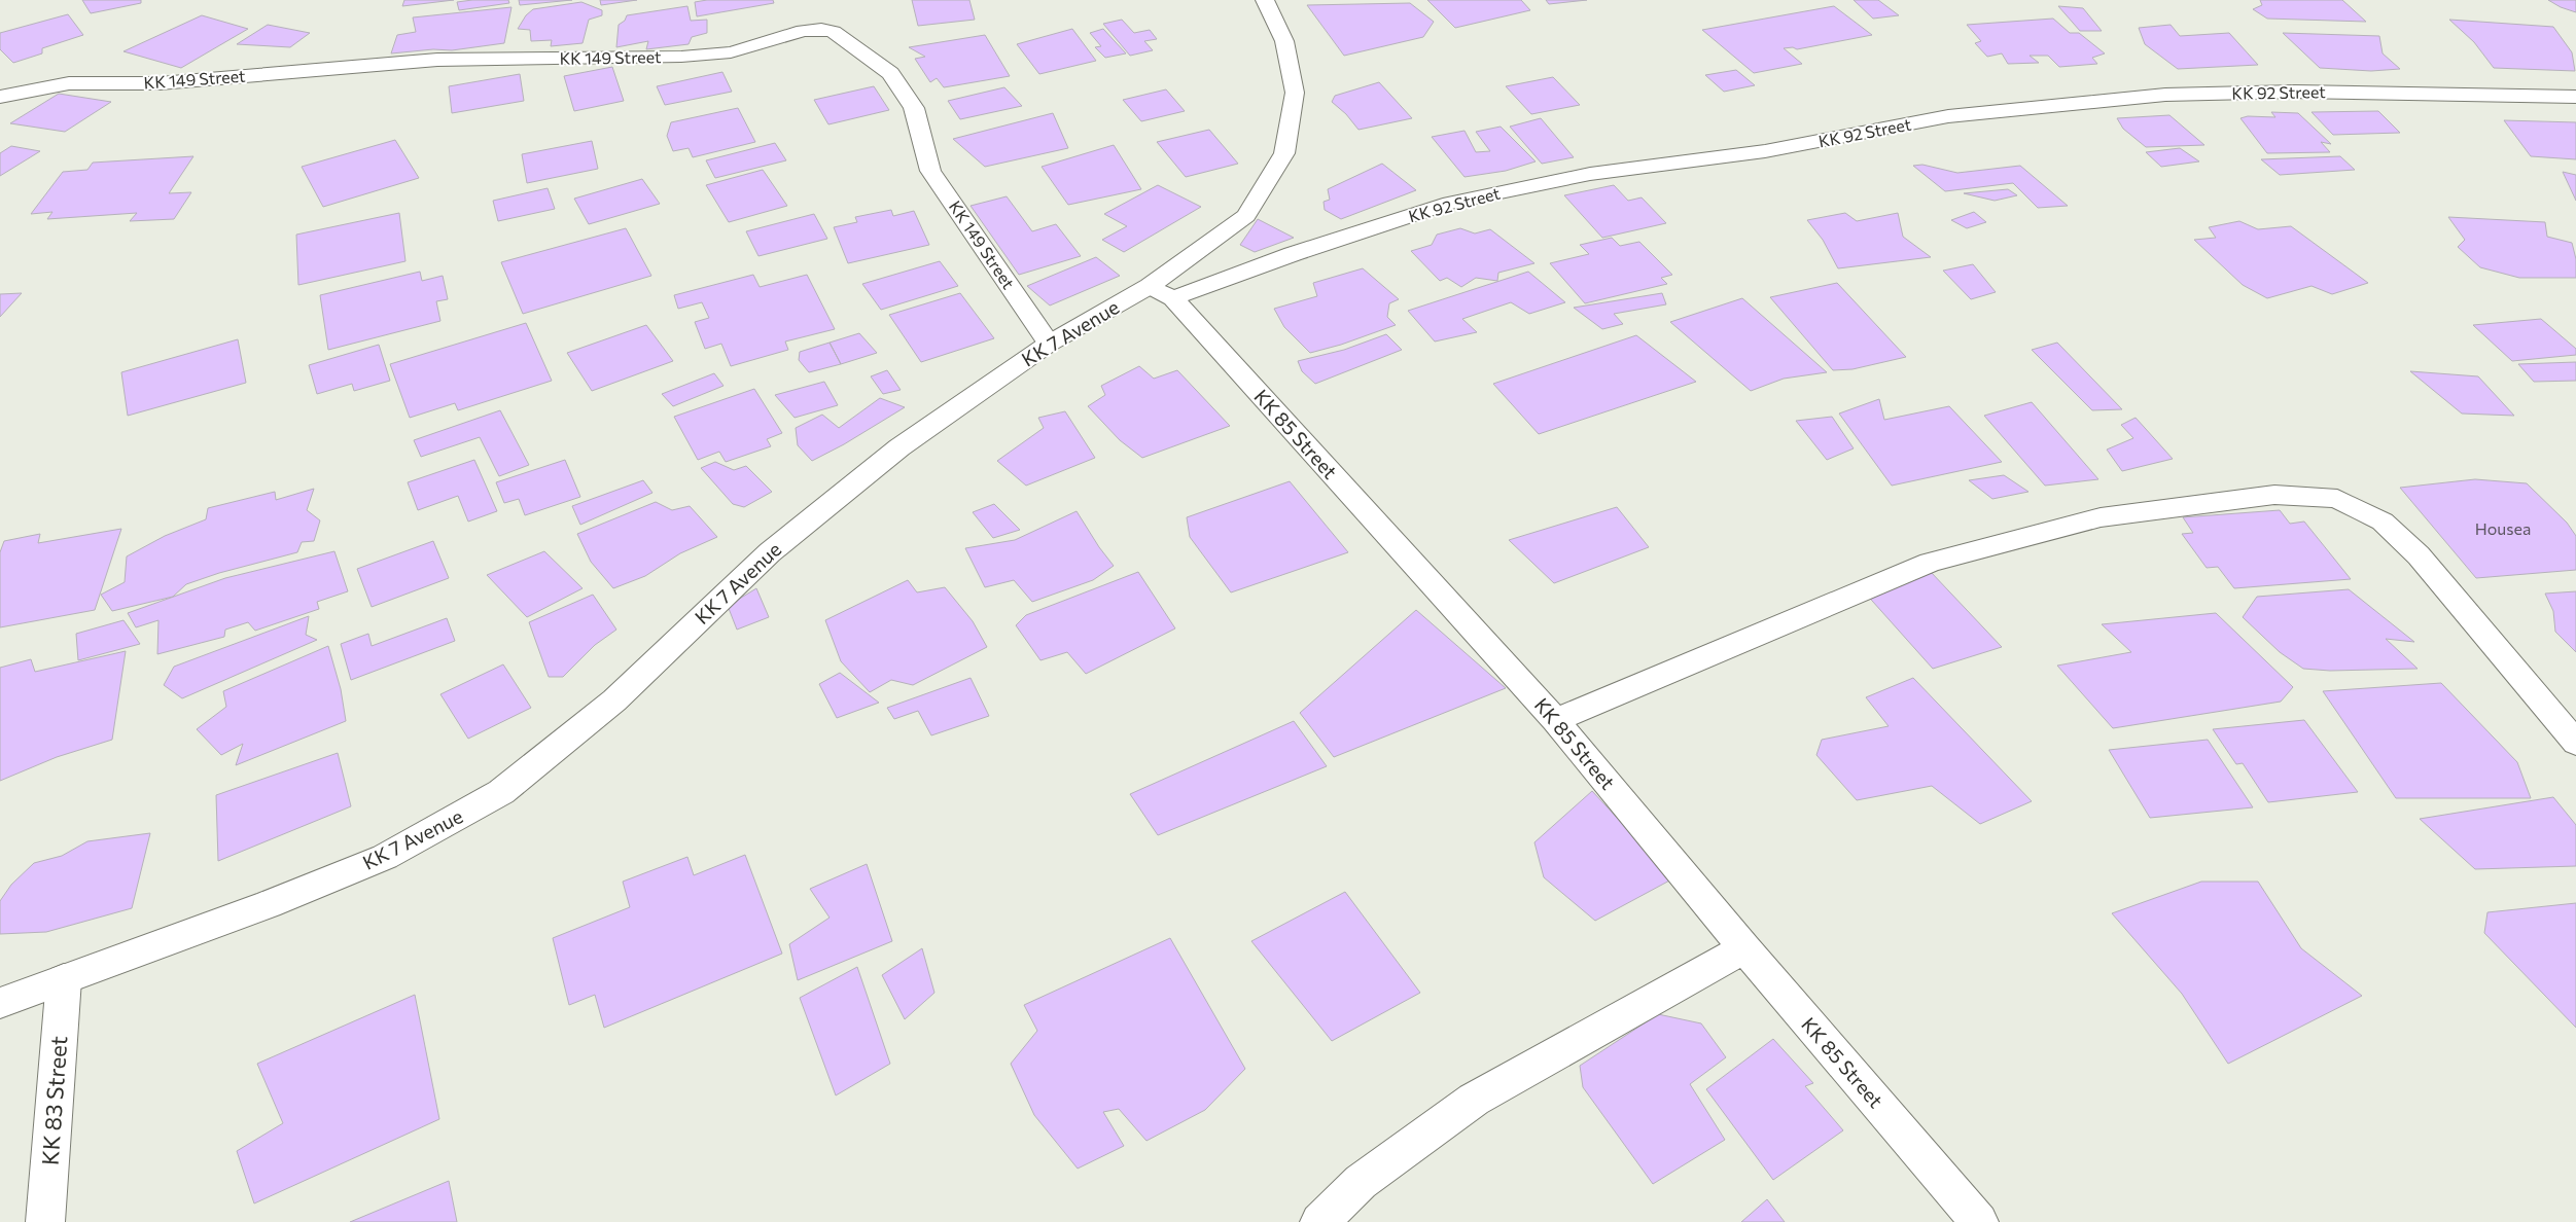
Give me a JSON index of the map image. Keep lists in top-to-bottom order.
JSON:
{
  "streets": {
    "street": [
      "KK 149 Street",
      "KK 92 Street",
      "KK 7 Avenue",
      "KK 85 Street",
      "KK 83 Street"
    ]
  },
  "crossings": [
    ["KK 149 Street", "KK 7 Avenue"],
    ["KK 92 Street", "KK 7 Avenue"],
    ["KK 92 Street", "KK 85 Street"],
    ["KK 7 Avenue", "KK 85 Street"],
    ["KK 7 Avenue", "KK 83 Street"]
  ],
  "house_numbers": ["Housea"]
}
